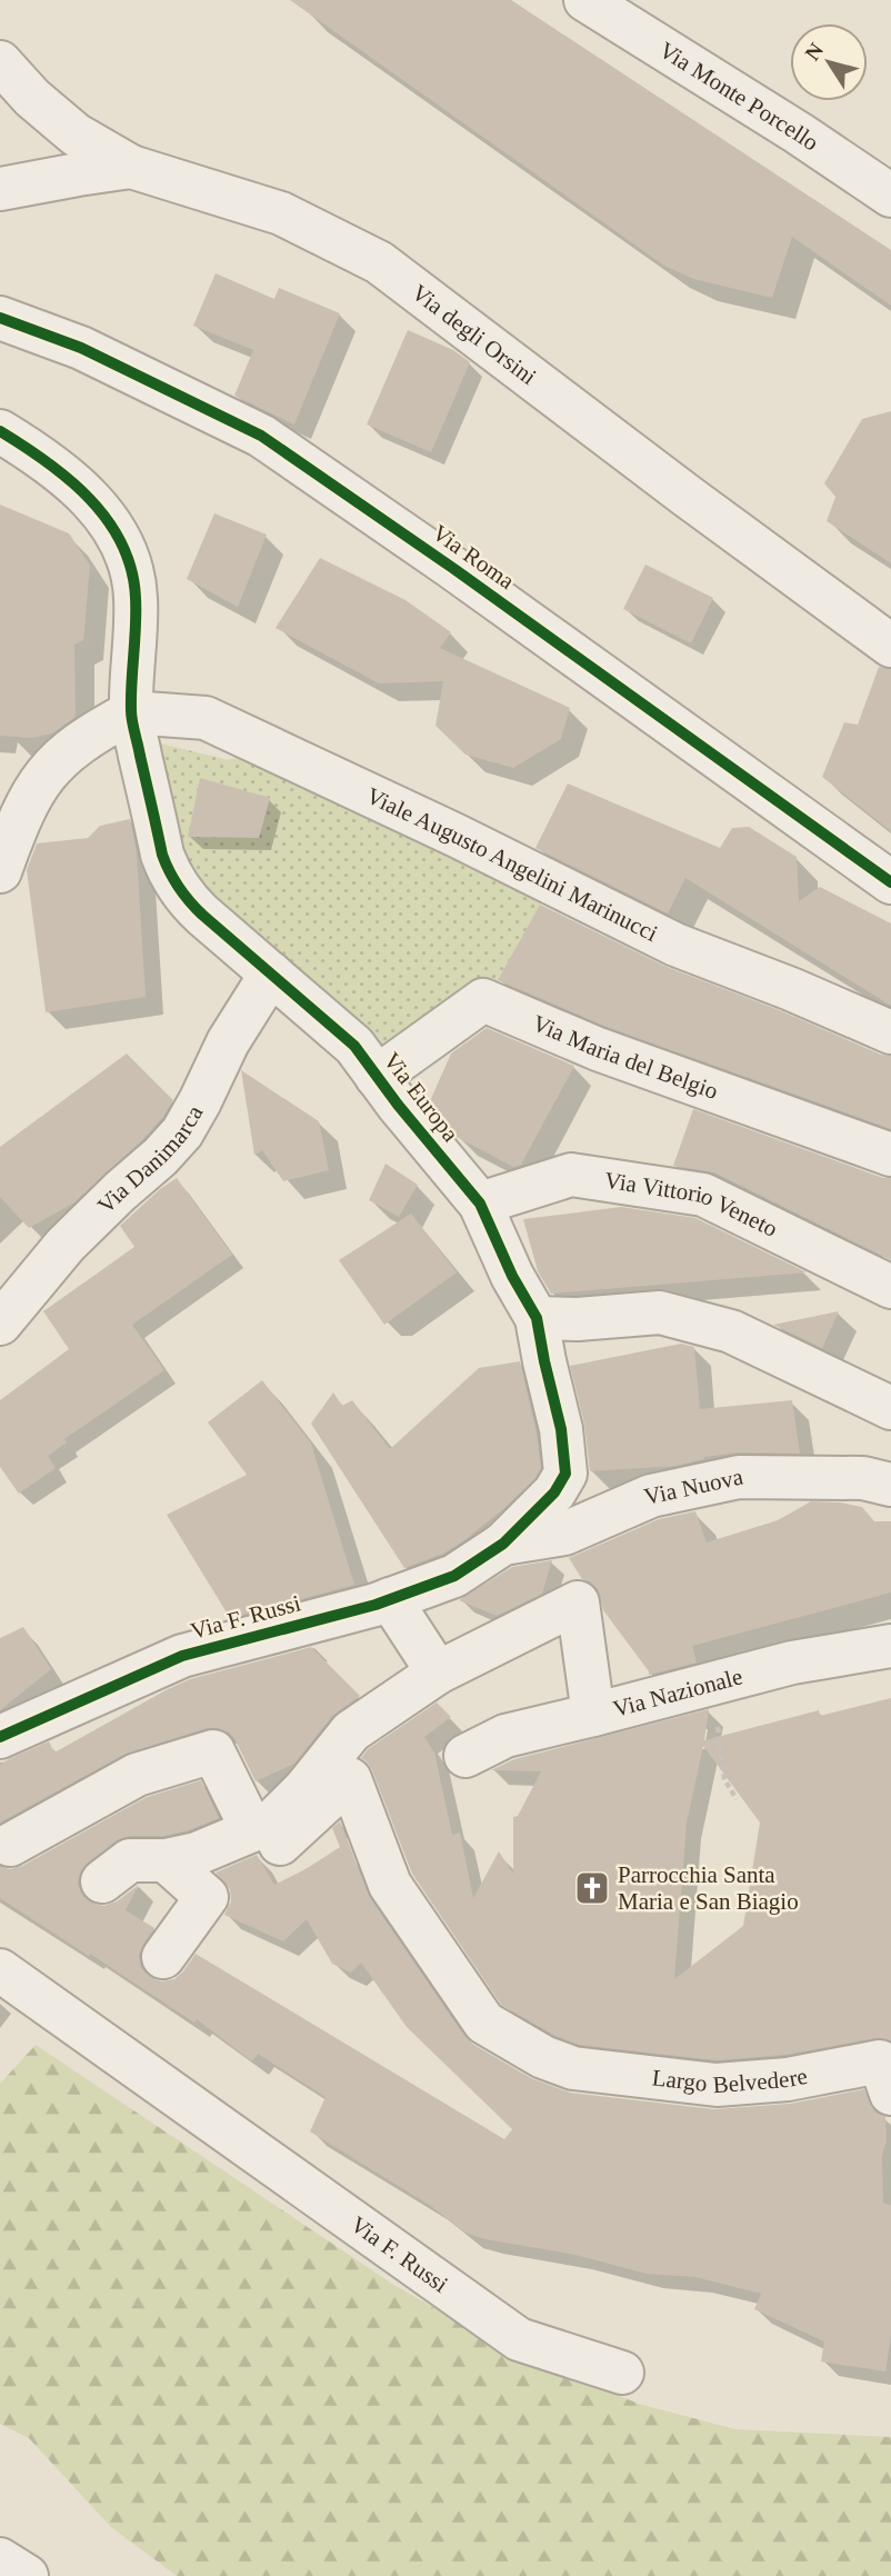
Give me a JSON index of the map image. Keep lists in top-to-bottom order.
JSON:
{
  "streets": {
    "street": [
      "Via Monte Porcello",
      "Via degli Orsini",
      "Via Roma",
      "Viale Augusto Angelini Marinucci",
      "Via Maria del Belgio",
      "Via Europa",
      "Via Danimarca",
      "Via Vittorio Veneto",
      "Via Nuova",
      "Via F. Russi",
      "Via Nazionale",
      "Largo Belvedere"
    ]
  },
  "crossings": [
    ["Viale Augusto Angelini Marinucci", "Via Europa"],
    ["Via Maria del Belgio", "Via Europa"],
    ["Via Europa", "Via Danimarca"],
    ["Via Europa", "Via Vittorio Veneto"],
    ["Via Europa", "Via Nuova"],
    ["Via Europa", "Via F. Russi"],
    ["Via Nuova", "Via F. Russi"]
  ],
  "places": {
    "church": ["Parrocchia Santa Maria e San Biagio"]
  },
  "north": "top left"
}
